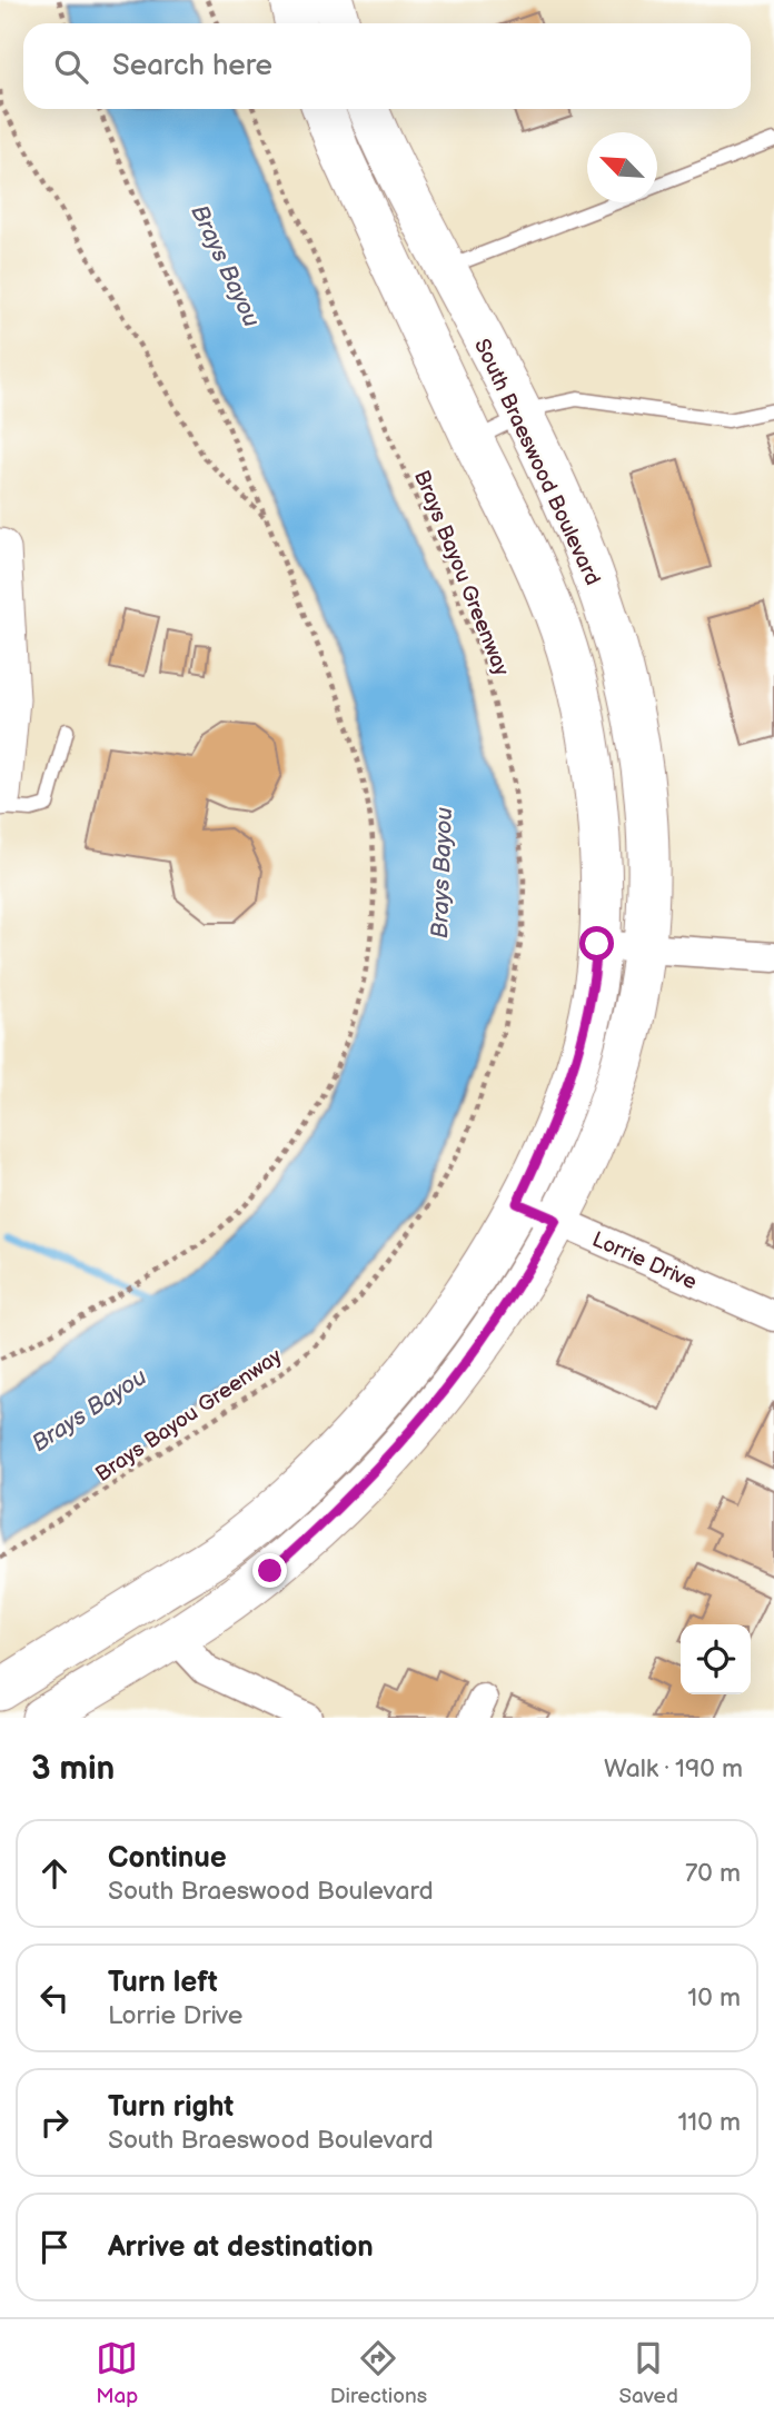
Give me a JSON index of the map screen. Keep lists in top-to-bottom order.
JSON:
{
  "streets": {
    "main road": ["South Braeswood Boulevard"],
    "street": ["Lorrie Drive"],
    "path": ["Brays Bayou Greenway"]
  },
  "crossings": [
    ["South Braeswood Boulevard", "Lorrie Drive"]
  ],
  "water": ["Brays Bayou"],
  "north": "top left",
  "page": {
    "search": "Search here",
    "heading": ["3 min", "Walk · 190 m"],
    "list": [
      ["Continue", "South Braeswood Boulevard", "70 m"],
      ["Turn left", "Lorrie Drive", "10 m"],
      ["Turn right", "South Braeswood Boulevard", "110 m"],
      "Arrive at destination"
    ],
    "nav": ["Map", "Directions", "Saved"]
  }
}
